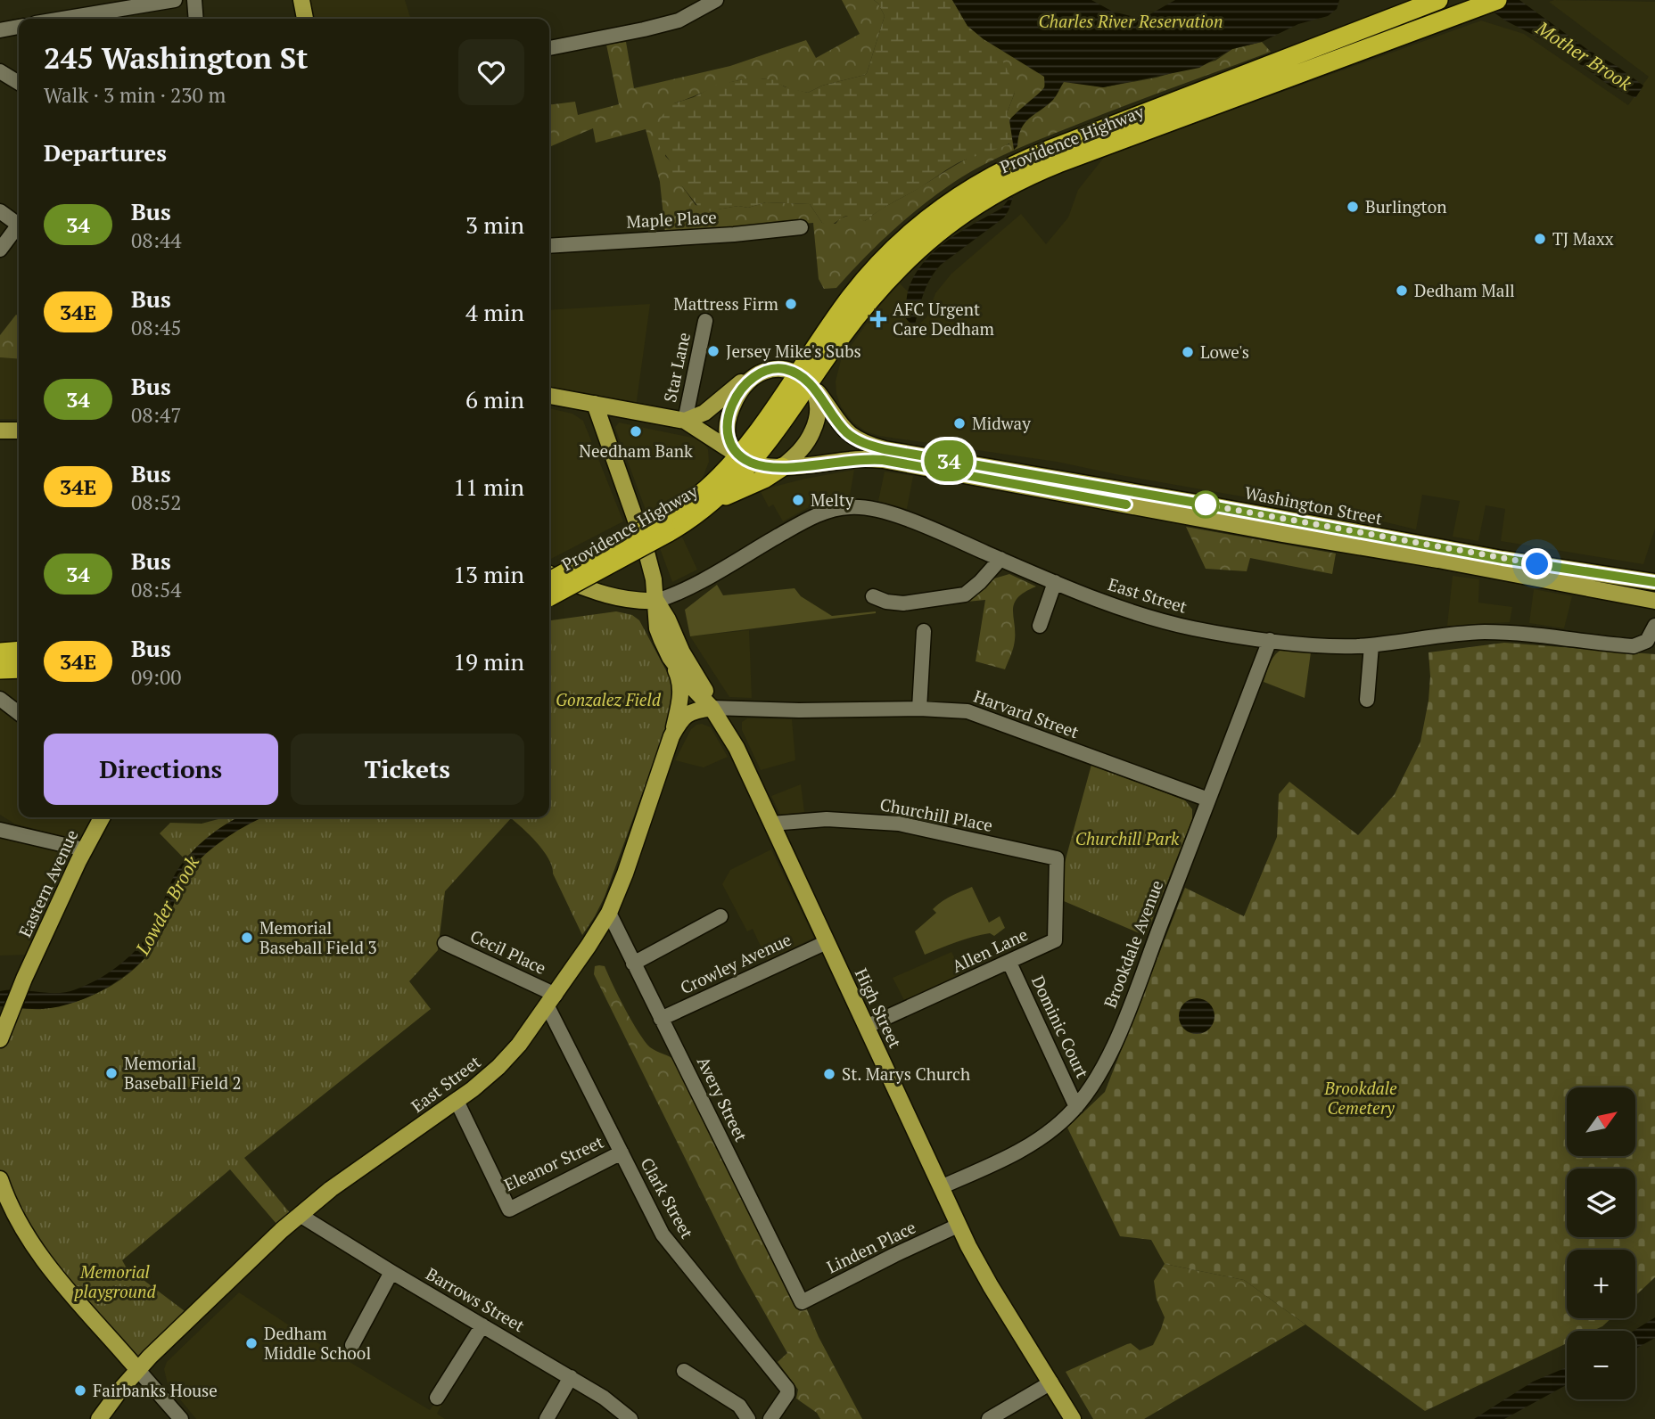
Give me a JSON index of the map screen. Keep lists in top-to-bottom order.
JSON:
{
  "streets": {
    "highway": ["Providence Highway"],
    "main road": [
      "Washington Street",
      "East Street",
      "Eastern Avenue",
      "High Street"
    ],
    "street": [
      "Maple Place",
      "Star Lane",
      "Harvard Street",
      "Churchill Place",
      "Brookdale Avenue",
      "Allen Lane",
      "Cecil Place",
      "Crowley Avenue",
      "Dominic Court",
      "Avery Street",
      "Eleanor Street",
      "Clark Street",
      "Linden Place",
      "Barrows Street"
    ]
  },
  "crossings": [
    ["Providence Highway", "Washington Street"],
    ["East Street", "Harvard Street"],
    ["East Street", "Brookdale Avenue"],
    ["East Street", "Cecil Place"],
    ["East Street", "High Street"],
    ["East Street", "Avery Street"],
    ["East Street", "Eleanor Street"],
    ["East Street", "Clark Street"],
    ["East Street", "Barrows Street"],
    ["Harvard Street", "Brookdale Avenue"],
    ["Harvard Street", "High Street"],
    ["Churchill Place", "Allen Lane"],
    ["Churchill Place", "High Street"],
    ["Brookdale Avenue", "High Street"],
    ["Brookdale Avenue", "Dominic Court"],
    ["Allen Lane", "High Street"],
    ["Allen Lane", "Dominic Court"],
    ["Cecil Place", "Clark Street"],
    ["Crowley Avenue", "High Street"],
    ["Crowley Avenue", "Avery Street"],
    ["High Street", "Linden Place"],
    ["Avery Street", "Linden Place"],
    ["Eleanor Street", "Clark Street"]
  ],
  "water": ["Mother Brook", "Lowder Brook"],
  "parks": [
    "Charles River Reservation",
    "Gonzalez Field",
    "Churchill Park",
    "Brookdale Cemetery",
    "Memorial playground"
  ],
  "places": {
    "other": [
      "Burlington",
      "TJ Maxx",
      "Dedham Mall",
      "Mattress Firm",
      "Jersey Mike's Subs",
      "Lowe's",
      "Midway",
      "Needham Bank",
      "Melty",
      "Memorial Baseball Field 3",
      "Memorial Baseball Field 2",
      "St. Marys Church",
      "Dedham Middle School",
      "Fairbanks House"
    ],
    "health": ["AFC Urgent Care Dedham"]
  },
  "lines": ["bus line 34"],
  "north": "top right",
  "page": {
    "on_map": "34",
    "heading": [
      ["245 Washington St", "Walk · 3 min · 230 m"],
      "Departures"
    ],
    "list": [
      {
        "mark": "34",
        "name": "Bus",
        "note": "08:44",
        "value": "3 min"
      },
      {
        "mark": "34E",
        "name": "Bus",
        "note": "08:45",
        "value": "4 min"
      },
      {
        "mark": "34",
        "name": "Bus",
        "note": "08:47",
        "value": "6 min"
      },
      {
        "mark": "34E",
        "name": "Bus",
        "note": "08:52",
        "value": "11 min"
      },
      {
        "mark": "34",
        "name": "Bus",
        "note": "08:54",
        "value": "13 min"
      },
      {
        "mark": "34E",
        "name": "Bus",
        "note": "09:00",
        "value": "19 min"
      }
    ],
    "buttons": ["Directions", "Tickets"],
    "map_buttons": ["+", "−"]
  }
}
